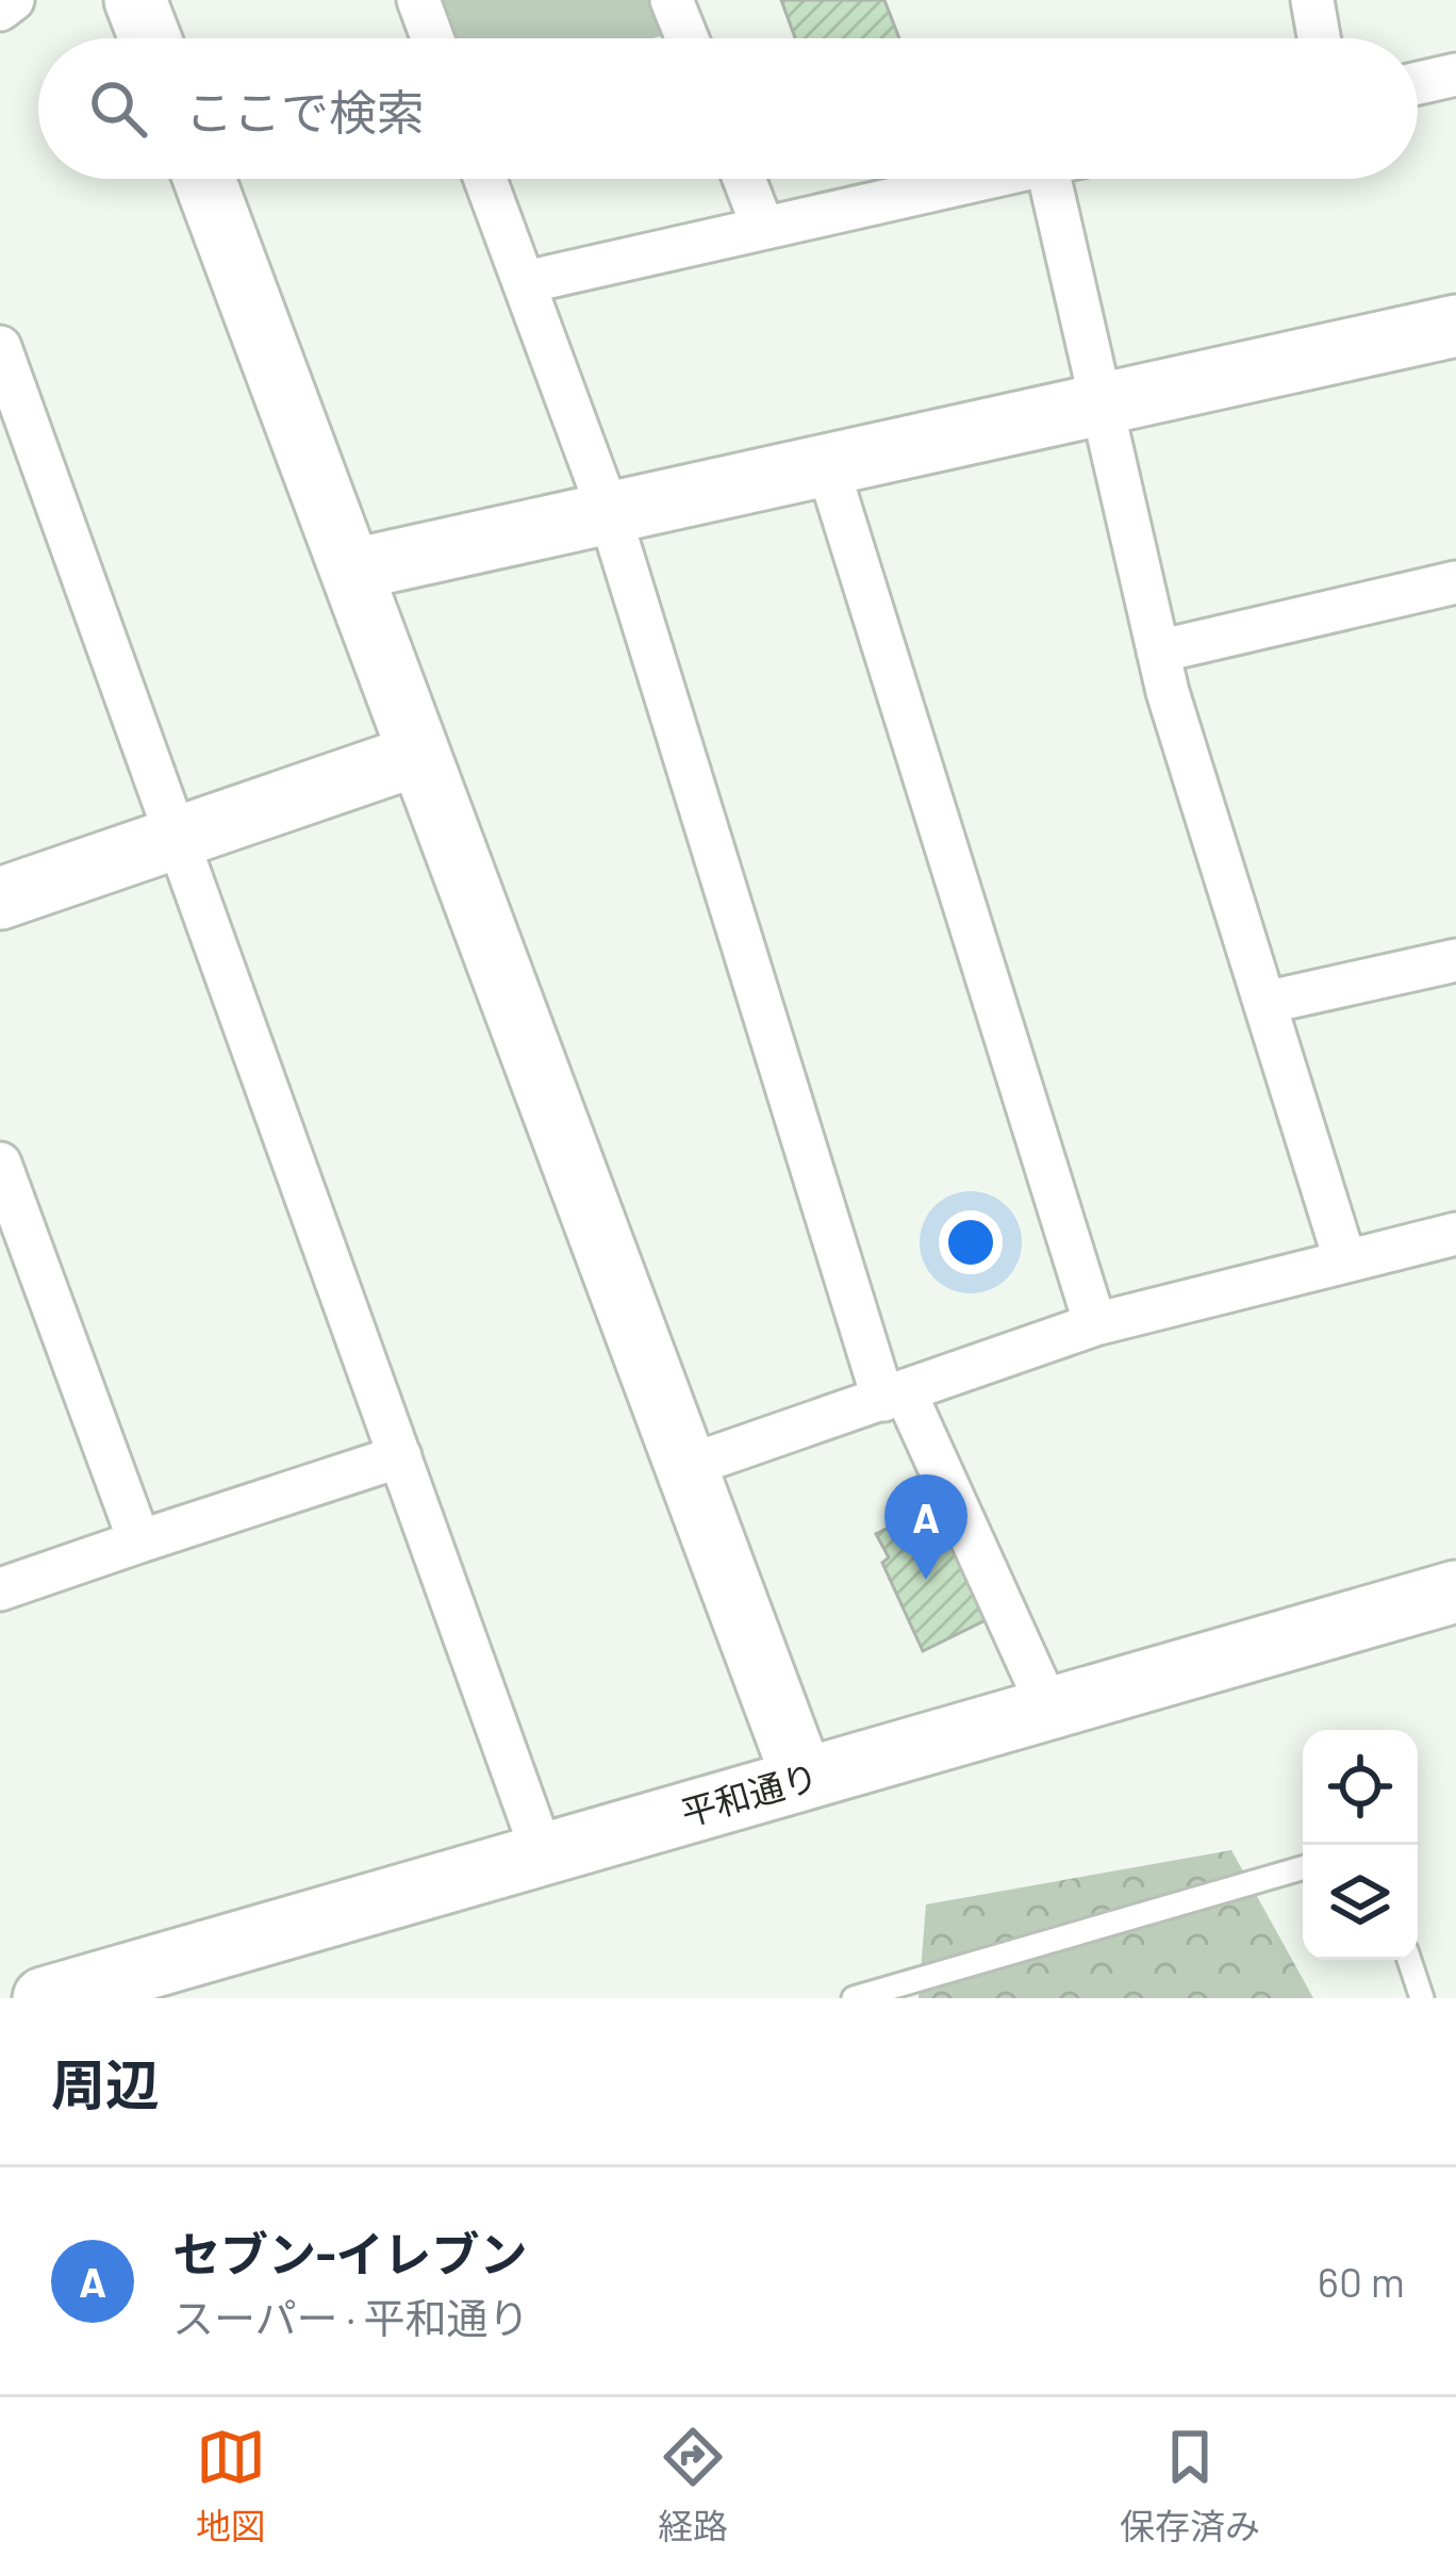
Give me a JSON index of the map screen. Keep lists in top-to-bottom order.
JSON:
{
  "streets": {
    "street": ["平和通り"]
  },
  "page": {
    "search": "ここで検索",
    "pins": "A",
    "heading": "周辺",
    "list": [
      {
        "mark": "A",
        "name": "セブン-イレブン",
        "note": "スーパー · 平和通り",
        "value": "60 m"
      }
    ],
    "nav": ["地図", "経路", "保存済み"]
  }
}
